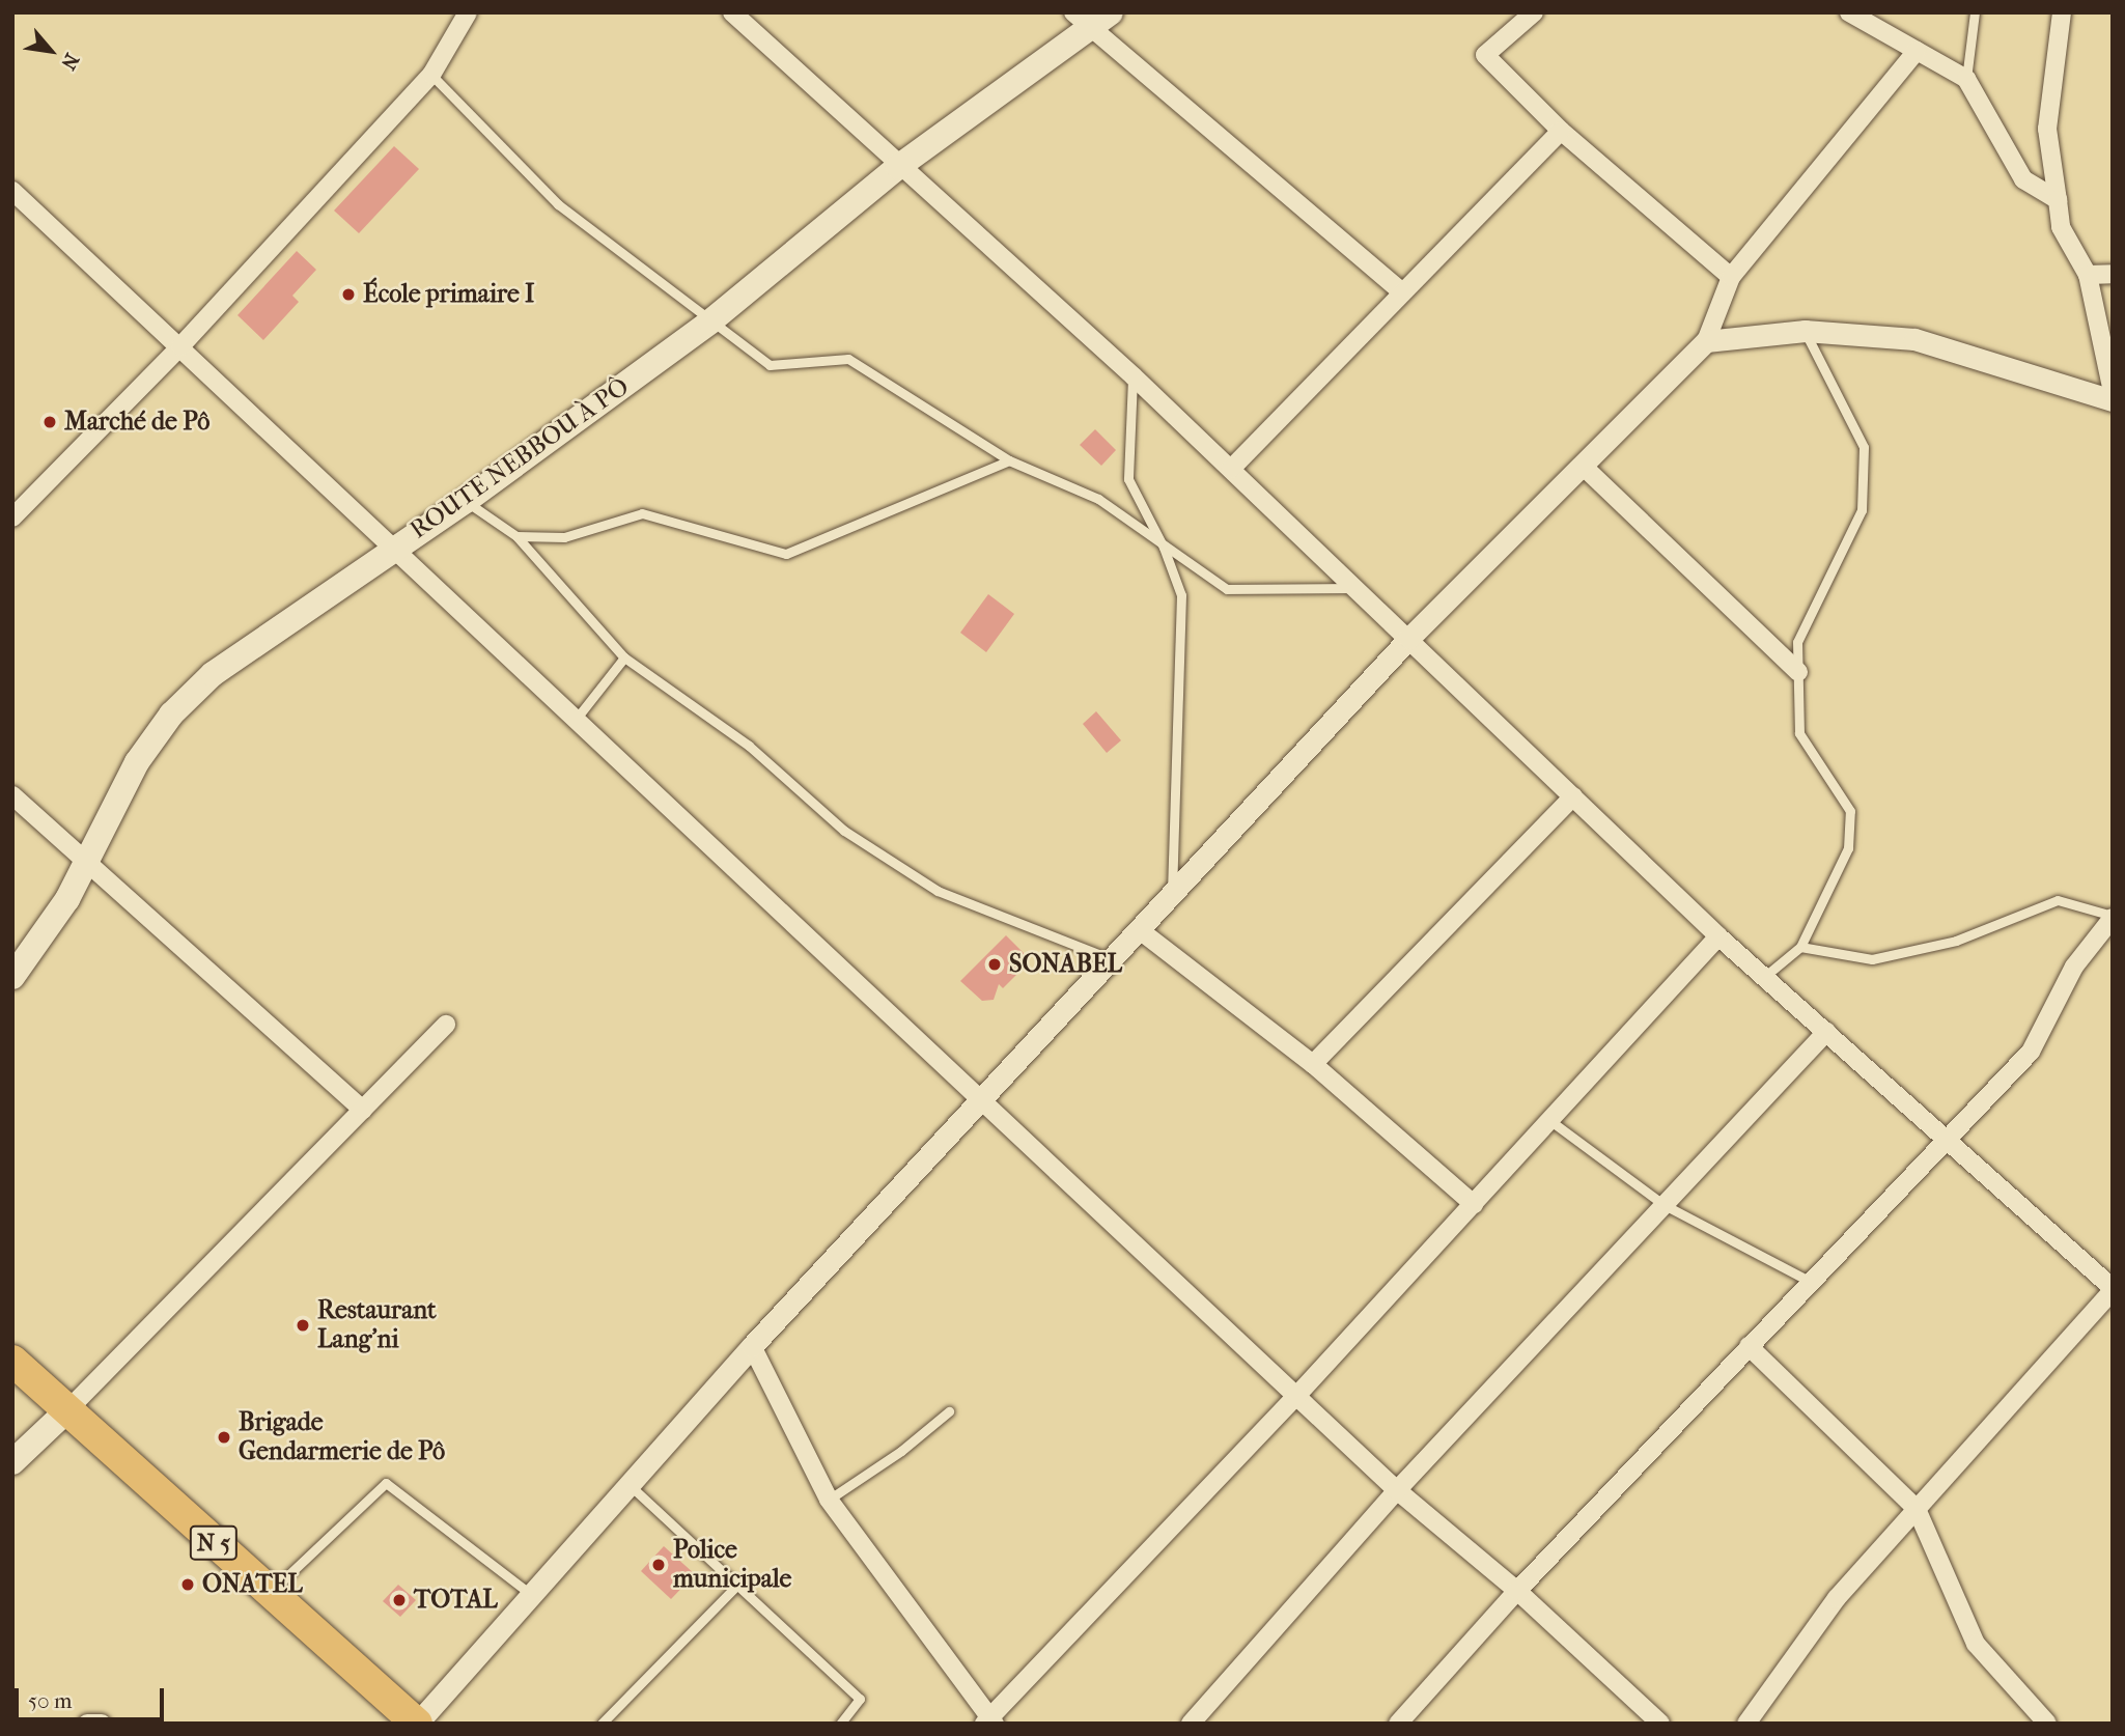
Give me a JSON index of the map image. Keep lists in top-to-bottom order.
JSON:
{
  "streets": {
    "highway": ["N 5"],
    "main road": ["ROUTE NEBBOU À PÔ"]
  },
  "places": [
    "École primaire I",
    "Marché de Pô",
    "SONABEL",
    "Restaurant Lang'ni",
    "Brigade Gendarmerie de Pô",
    "Police municipale",
    "ONATEL",
    "TOTAL"
  ],
  "scale_bar": "50 m",
  "north": "bottom right"
}
